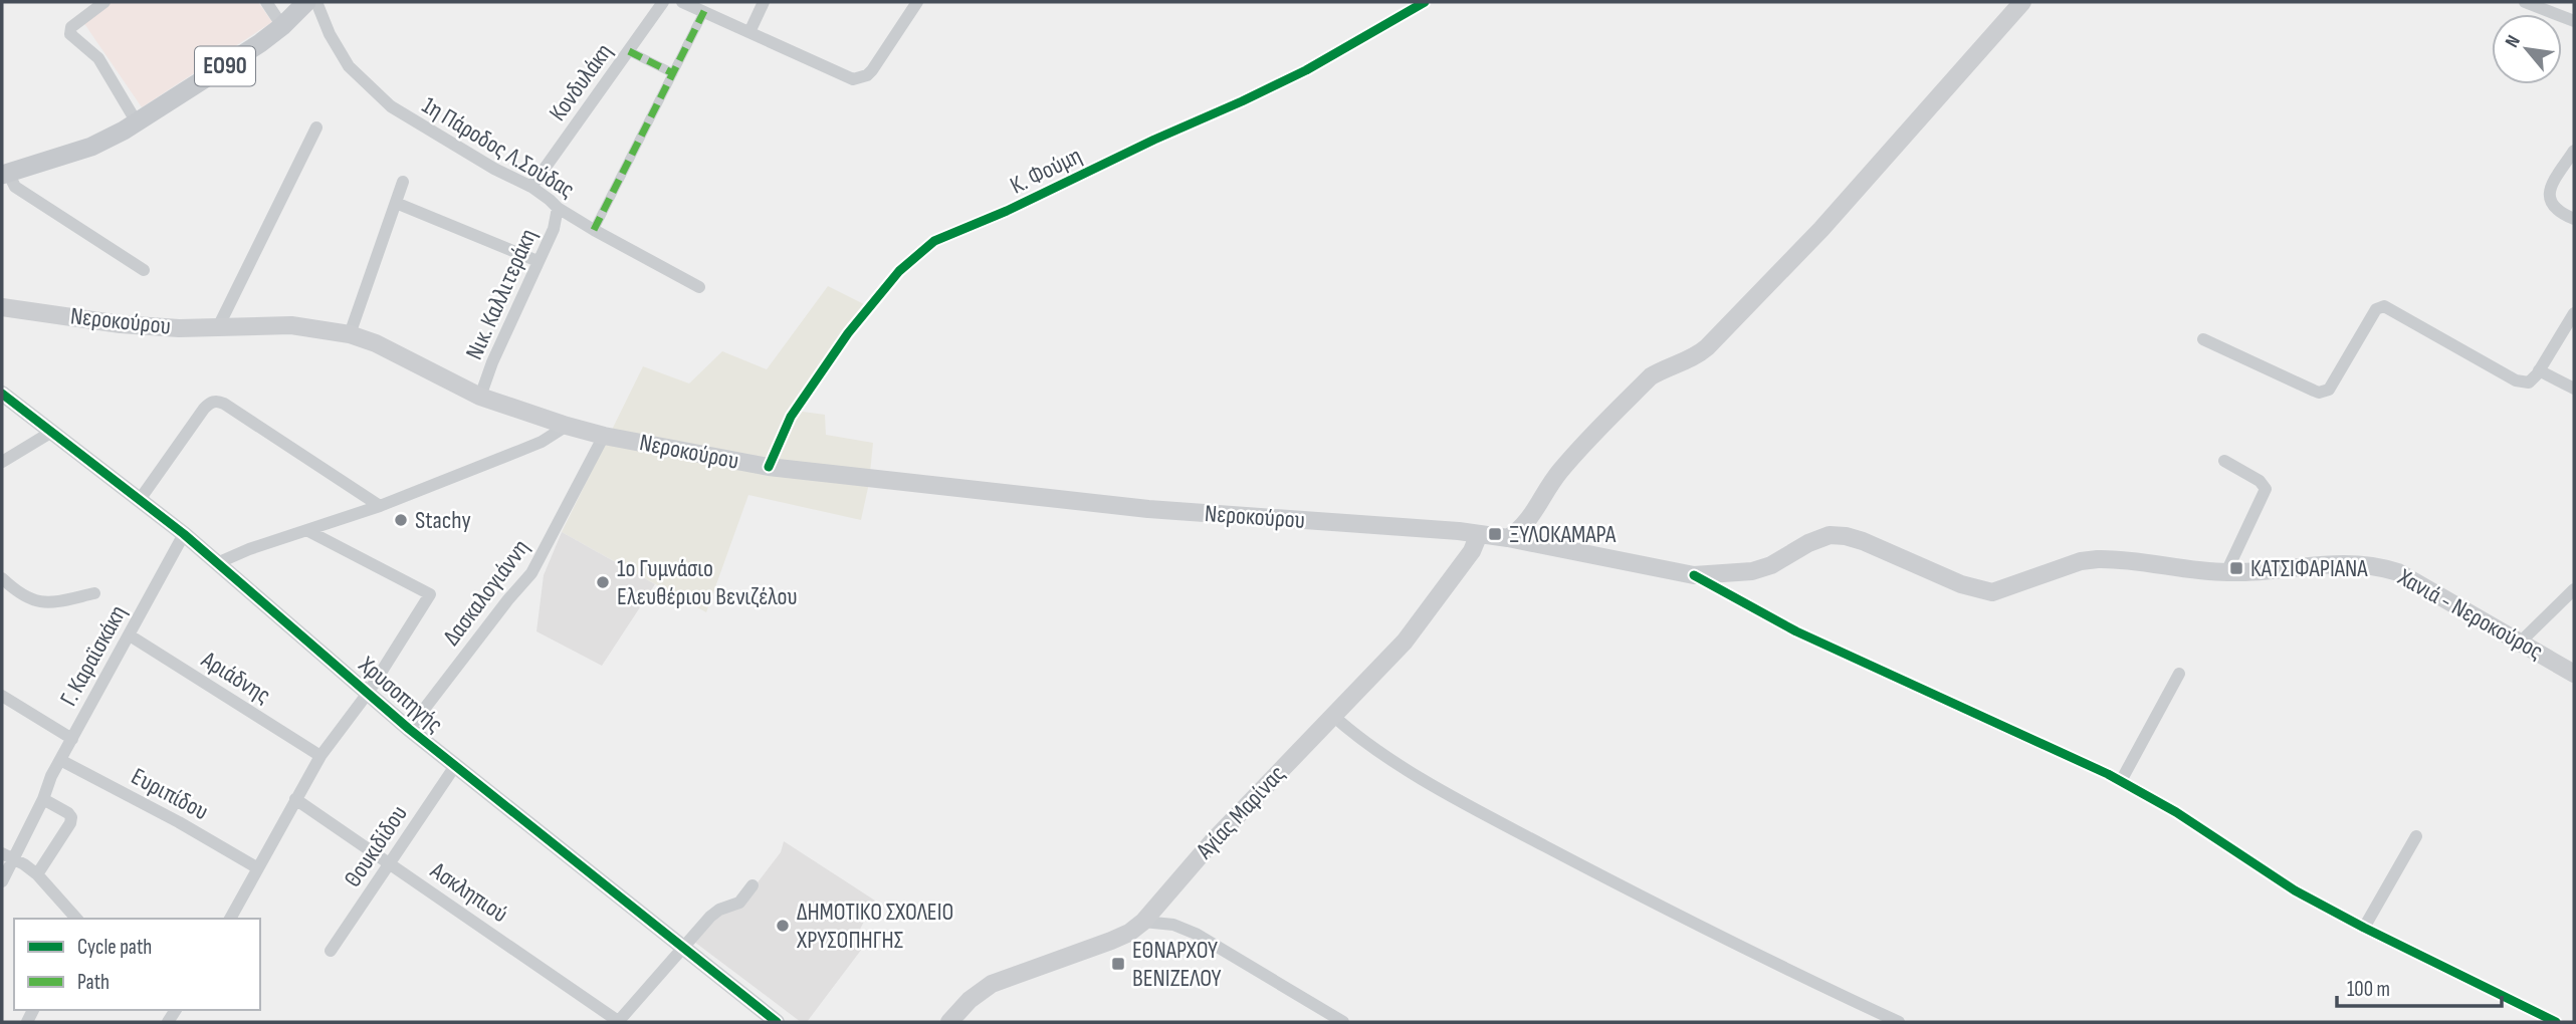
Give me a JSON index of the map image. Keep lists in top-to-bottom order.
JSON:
{
  "streets": {
    "main road": [
      "ΕΟ90",
      "Νεροκούρου",
      "Χανιά - Νεροκούρος",
      "Αγίας Μαρίνας"
    ],
    "street": [
      "Κονδυλάκη",
      "1η Πάροδος Λ.Σούδας",
      "Κ. Φούμη",
      "Νικ. Καλλιτεράκη",
      "Δασκαλογιάννη",
      "Γ. Καραϊσκάκη",
      "Αριάδνης",
      "Χρυσοπηγής",
      "Ευριπίδου",
      "Θουκιδίδου",
      "Ασκληπιού"
    ]
  },
  "crossings": [
    ["Κονδυλάκη", "1η Πάροδος Λ.Σούδας"],
    ["1η Πάροδος Λ.Σούδας", "Νικ. Καλλιτεράκη"],
    ["Κ. Φούμη", "Νεροκούρου"],
    ["Νικ. Καλλιτεράκη", "Νεροκούρου"],
    ["Νεροκούρου", "Δασκαλογιάννη"],
    ["Νεροκούρου", "Χανιά - Νεροκούρος"],
    ["Νεροκούρου", "Αγίας Μαρίνας"],
    ["Δασκαλογιάννη", "Χρυσοπηγής"],
    ["Γ. Καραϊσκάκη", "Αριάδνης"],
    ["Γ. Καραϊσκάκη", "Χρυσοπηγής"],
    ["Γ. Καραϊσκάκη", "Ευριπίδου"],
    ["Χρυσοπηγής", "Θουκιδίδου"],
    ["Θουκιδίδου", "Ασκληπιού"]
  ],
  "places": {
    "other": ["Stachy", "1ο Γυμνάσιο Ελευθέριου Βενιζέλου", "ΔΗΜΟΤΙΚΟ ΣΧΟΛΕΙΟ ΧΡΥΣΟΠΗΓΗΣ"],
    "transit": ["ΞΥΛΟΚΑΜΑΡΑ", "ΚΑΤΣΙΦΑΡΙΑΝΑ", "ΕΘΝΑΡΧΟΥ ΒΕΝΙΖΕΛΟΥ"]
  },
  "legend": ["Cycle path", "Path"],
  "scale_bar": "100 m",
  "north": "top left"
}
